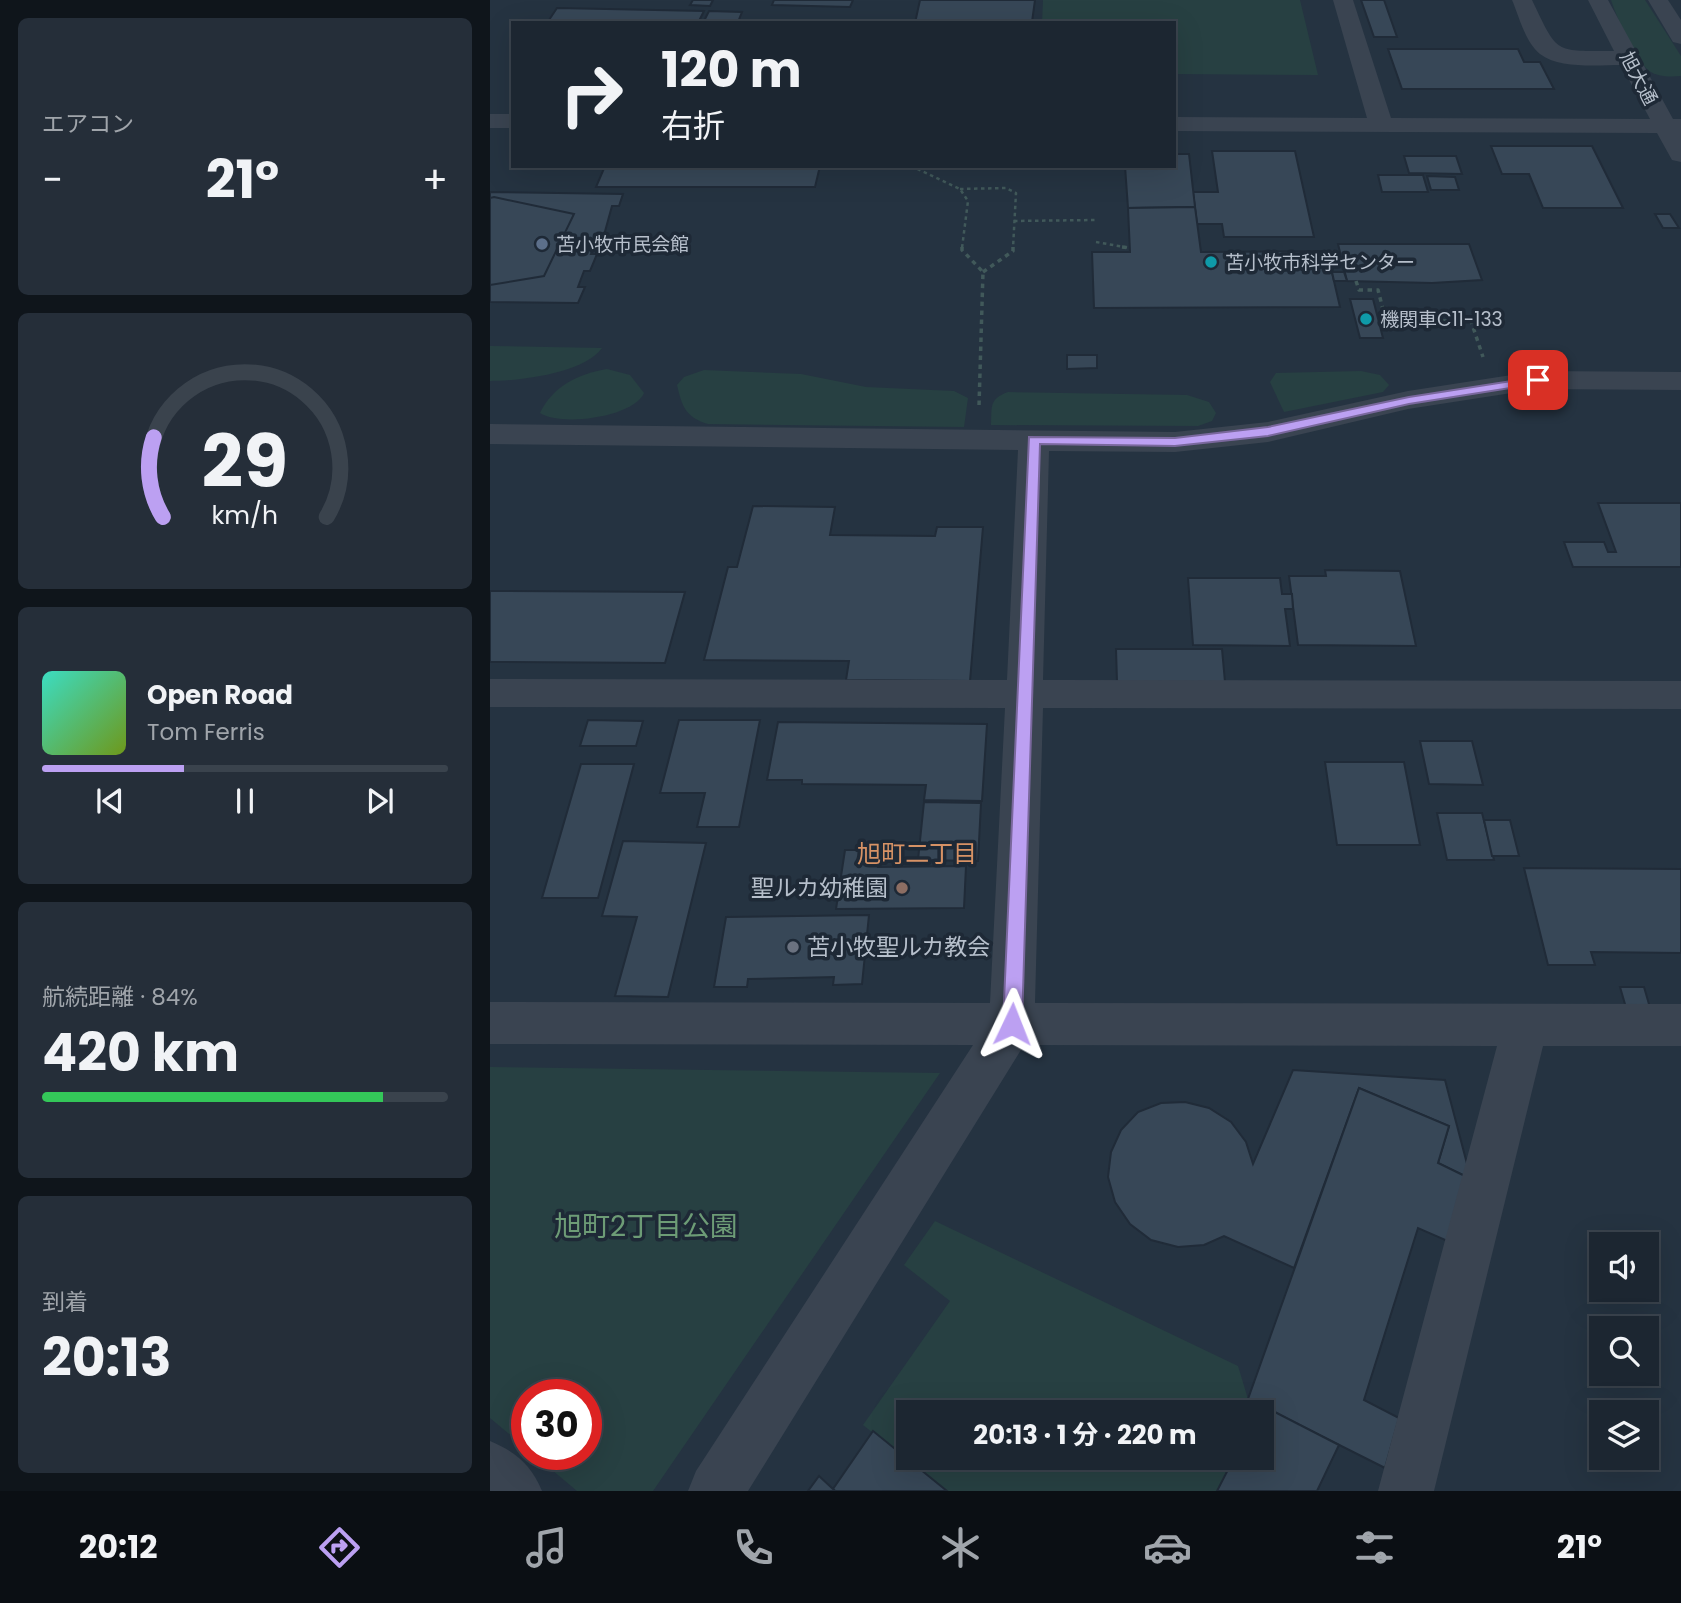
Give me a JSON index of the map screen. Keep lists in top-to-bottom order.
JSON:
{
  "streets": {
    "street": ["旭大通"]
  },
  "districts": ["旭町二丁目"],
  "parks": ["旭町2丁目公園"],
  "places": [
    "苫小牧市民会館",
    "苫小牧市科学センター",
    "機関車C11-133",
    "聖ルカ幼稚園",
    "苫小牧聖ルカ教会"
  ],
  "page": {
    "tile": [
      "エアコン",
      ["航続距離 · 84%", "420 km"],
      ["到着", "20:13"]
    ],
    "turn": ["120 m", "右折"],
    "heat": ["−", "21°", "+"],
    "song": ["Open Road", "Tom Ferris"],
    "limit": "30",
    "trip": "20:13 · 1 分 · 220 m",
    "tabs": ["20:12", "21°"],
    "gauge": ["29", "km/h"]
  }
}
